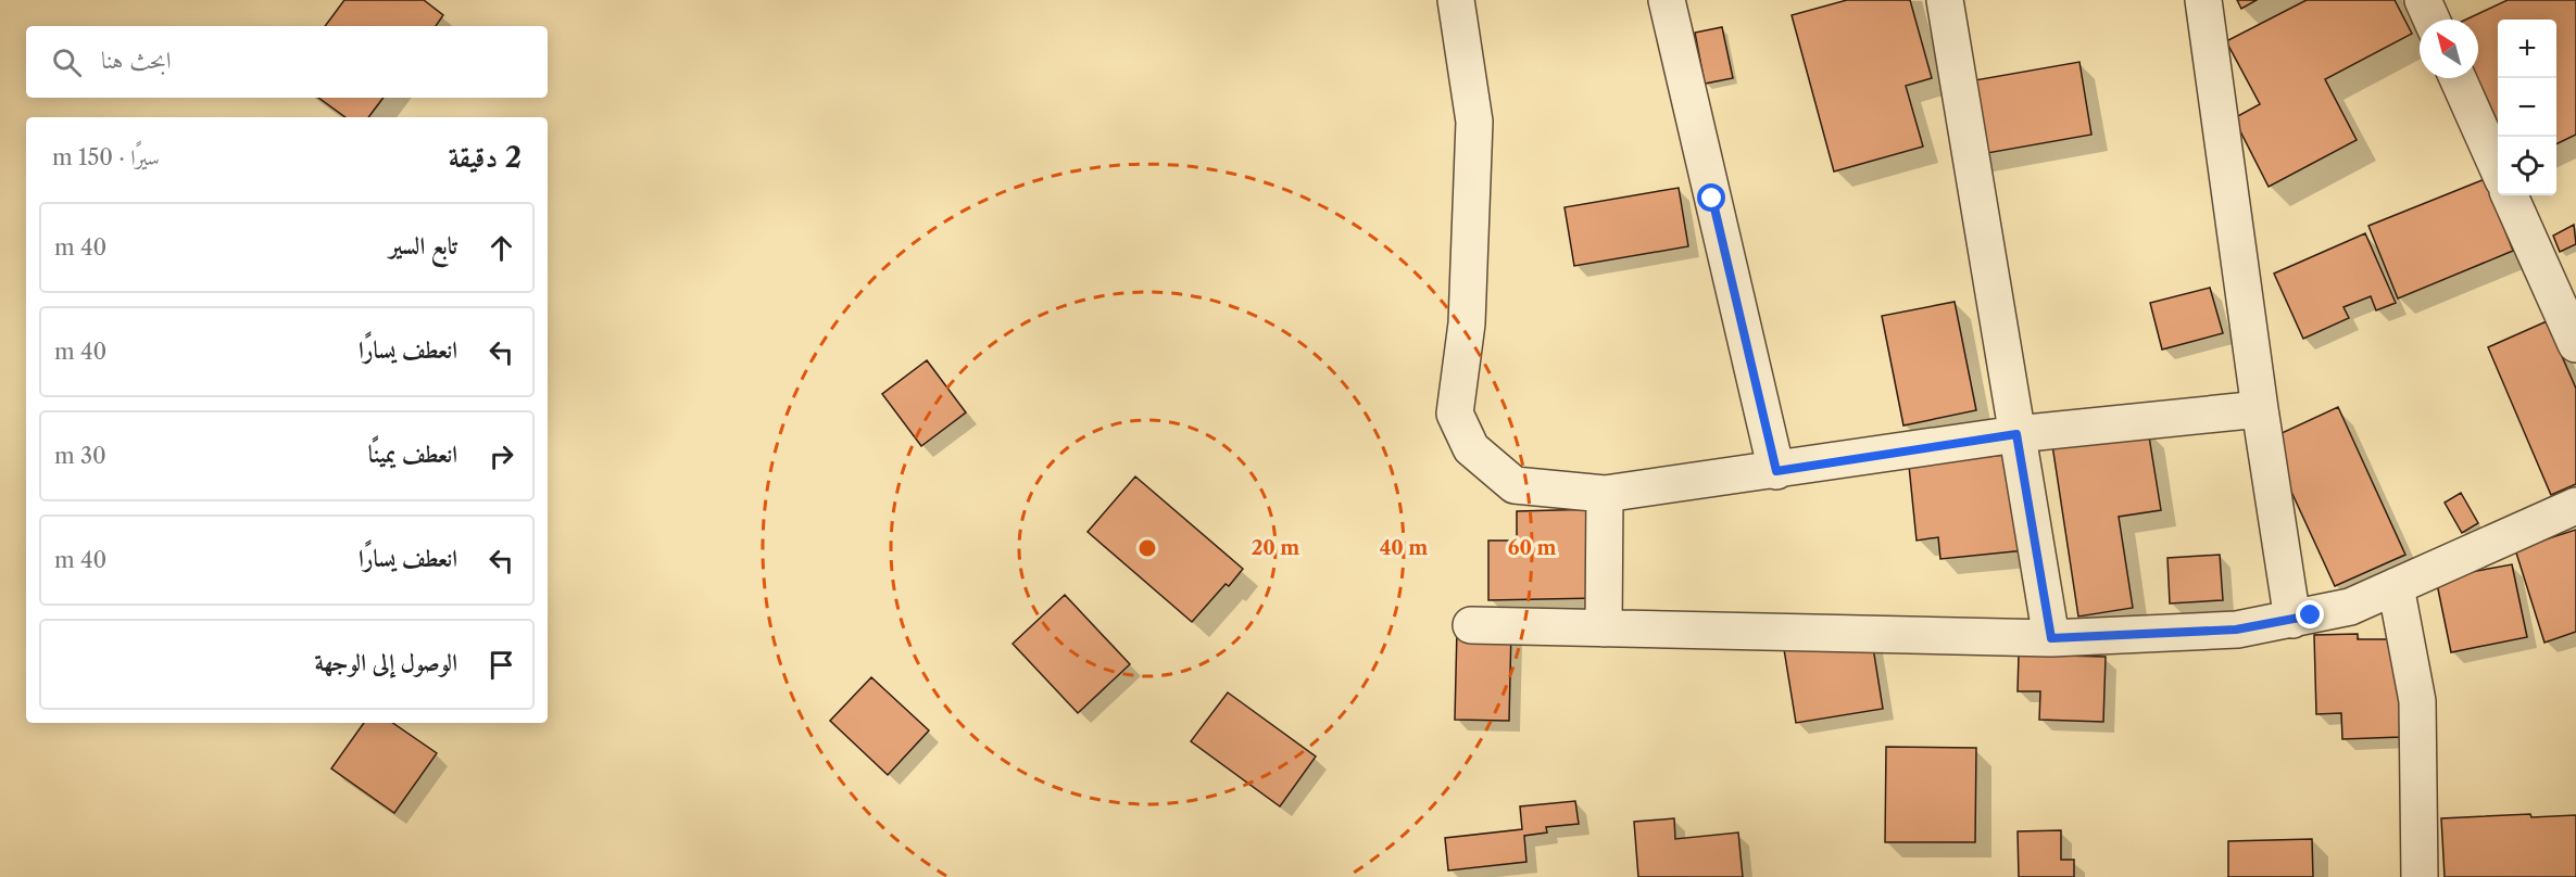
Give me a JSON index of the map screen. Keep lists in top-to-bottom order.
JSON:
{
  "north": "top left",
  "page": {
    "map_buttons": ["+", "−"],
    "search": "ابحث هنا",
    "heading": ["2 دقيقة", "سيرًا · 150 m"],
    "list": [
      ["تابع السير", "40 m"],
      ["انعطف يسارًا", "40 m"],
      ["انعطف يمينًا", "30 m"],
      ["انعطف يسارًا", "40 m"],
      "الوصول إلى الوجهة"
    ]
  },
  "rings": ["20 m", "40 m", "60 m"]
}
